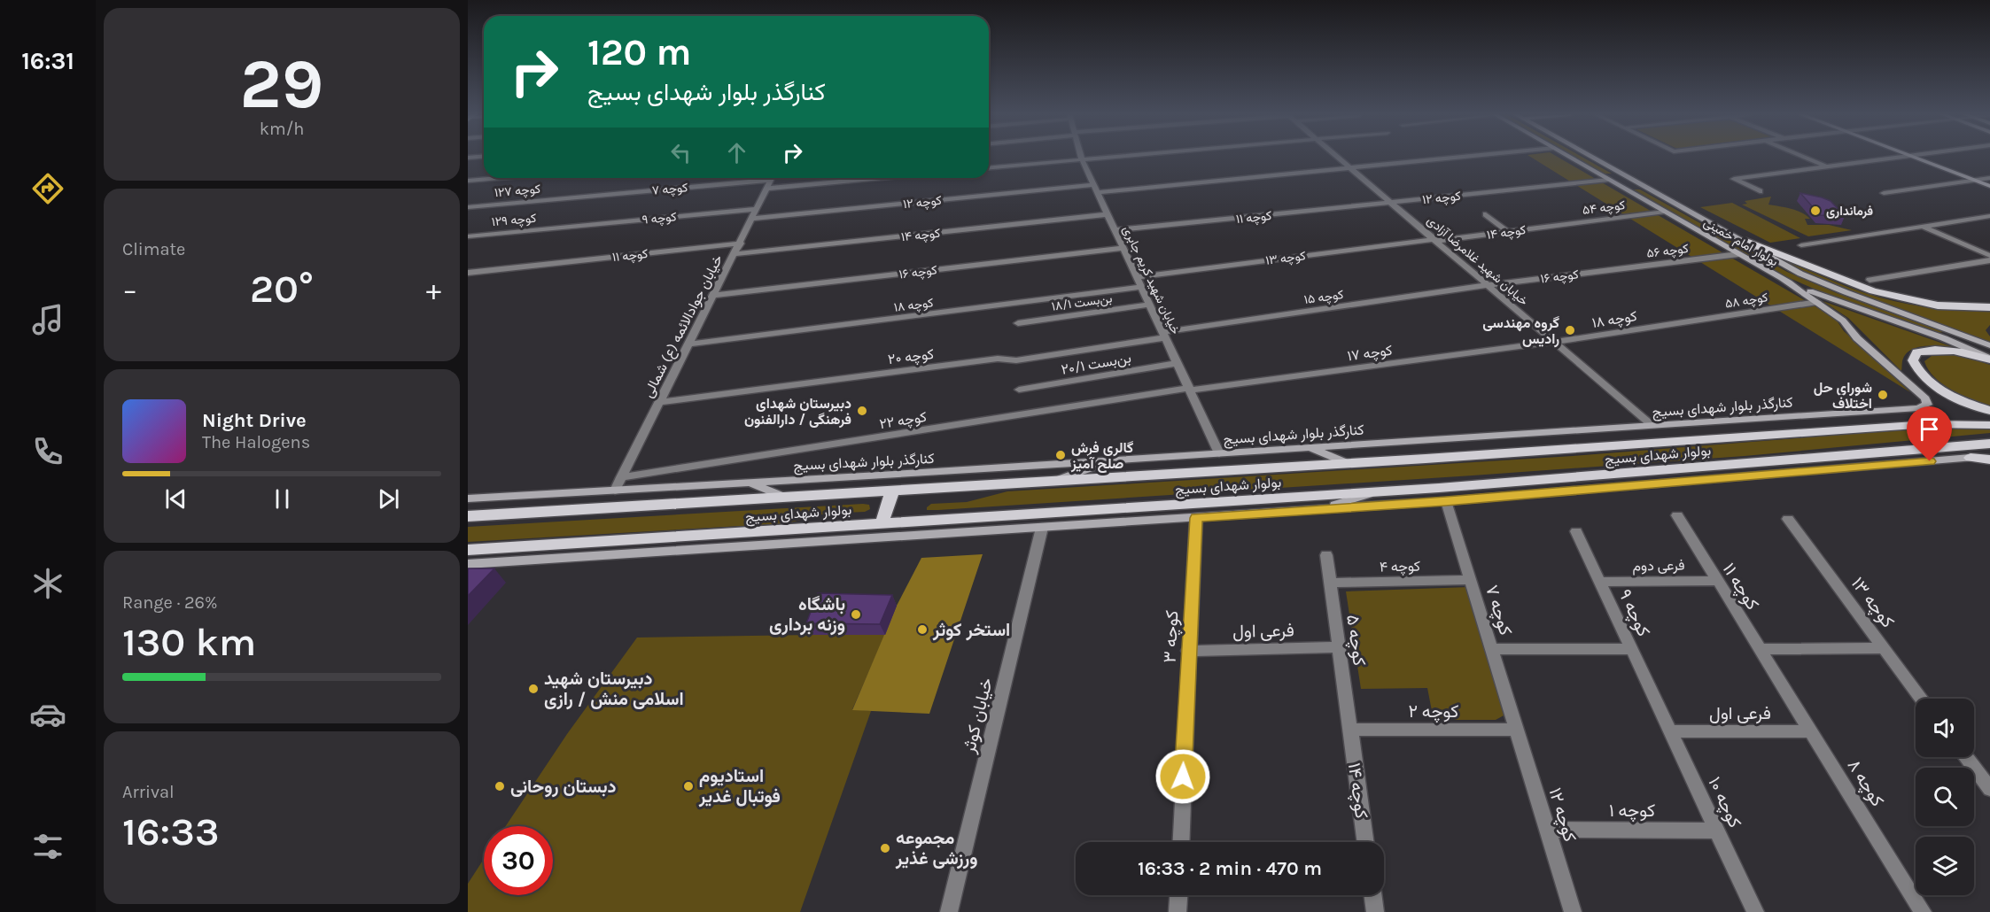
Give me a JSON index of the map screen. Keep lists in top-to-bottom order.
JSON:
{
  "streets": {
    "main road": ["بولوار شهدای بسیج"],
    "street": [
      "کوچه ۷",
      "کوچه ۱۲۷",
      "کوچه ۱۲",
      "کوچه ۵۴",
      "کوچه ۱۱",
      "کوچه ۹",
      "کوچه ۱۲۹",
      "کوچه ۱۴",
      "بولوار امام خمینی",
      "کوچه ۵۶",
      "کوچه ۱۳",
      "خیابان شهید غلامرضا آزادی",
      "کوچه ۱۶",
      "خیابان شهید کریم جابری",
      "کوچه ۱۵",
      "کوچه ۵۸",
      "بن‌بست ۱۸/۱",
      "کوچه ۱۸",
      "خیابان جوادالائمه (ع) شمالی",
      "کوچه ۱۷",
      "کوچه ۲۰",
      "بن‌بست ۲۰/۱",
      "کنارگذر بلوار شهدای بسیج",
      "کوچه ۲۲",
      "فرعی دوم",
      "کوچه ۴",
      "فرعی اول",
      "کوچه ۳",
      "کوچه ۵",
      "کوچه ۲",
      "خیابان کوثر",
      "کوچه ۸",
      "کوچه ۱۰",
      "کوچه ۱"
    ]
  },
  "crossings": [
    ["کوچه ۷", "کوچه ۱۲۷"],
    ["کوچه ۷", "کوچه ۱۲"],
    ["کوچه ۷", "کوچه ۴"],
    ["کوچه ۷", "کوچه ۲"],
    ["کوچه ۱۲", "کوچه ۱۱"],
    ["کوچه ۱۲", "بولوار امام خمینی"],
    ["کوچه ۱۲", "خیابان شهید غلامرضا آزادی"],
    ["کوچه ۱۲", "خیابان شهید کریم جابری"],
    ["کوچه ۱۲", "خیابان جوادالائمه (ع) شمالی"],
    ["کوچه ۱۲", "کوچه ۲"],
    ["کوچه ۱۲", "کوچه ۱"],
    ["کوچه ۵۴", "کوچه ۱۴"],
    ["کوچه ۵۴", "بولوار امام خمینی"],
    ["کوچه ۱۱", "خیابان شهید غلامرضا آزادی"],
    ["کوچه ۱۱", "خیابان شهید کریم جابری"],
    ["کوچه ۱۱", "خیابان جوادالائمه (ع) شمالی"],
    ["کوچه ۱۱", "فرعی دوم"],
    ["کوچه ۱۱", "کوچه ۸"],
    ["کوچه ۹", "کوچه ۱۲۹"],
    ["کوچه ۹", "خیابان جوادالائمه (ع) شمالی"],
    ["کوچه ۹", "فرعی دوم"],
    ["کوچه ۹", "کوچه ۱۰"],
    ["کوچه ۱۴", "کوچه ۱۳"],
    ["کوچه ۱۴", "خیابان شهید غلامرضا آزادی"],
    ["کوچه ۱۴", "خیابان شهید کریم جابری"],
    ["کوچه ۱۴", "خیابان جوادالائمه (ع) شمالی"],
    ["کوچه ۱۴", "کوچه ۵"],
    ["کوچه ۱۴", "کوچه ۲"],
    ["بولوار امام خمینی", "کوچه ۵۶"],
    ["بولوار امام خمینی", "کنارگذر بلوار شهدای بسیج"],
    ["کوچه ۵۶", "کوچه ۱۶"],
    ["کوچه ۱۳", "خیابان شهید غلامرضا آزادی"],
    ["کوچه ۱۳", "خیابان شهید کریم جابری"],
    ["خیابان شهید غلامرضا آزادی", "کوچه ۱۶"],
    ["خیابان شهید غلامرضا آزادی", "کوچه ۱۵"],
    ["خیابان شهید غلامرضا آزادی", "کوچه ۱۸"],
    ["خیابان شهید غلامرضا آزادی", "کوچه ۱۷"],
    ["خیابان شهید غلامرضا آزادی", "کنارگذر بلوار شهدای بسیج"],
    ["کوچه ۱۶", "خیابان شهید کریم جابری"],
    ["کوچه ۱۶", "کوچه ۱۵"],
    ["کوچه ۱۶", "خیابان جوادالائمه (ع) شمالی"],
    ["خیابان شهید کریم جابری", "کوچه ۱۵"],
    ["خیابان شهید کریم جابری", "بن‌بست ۱۸/۱"],
    ["خیابان شهید کریم جابری", "کوچه ۱۸"],
    ["خیابان شهید کریم جابری", "کوچه ۱۷"],
    ["خیابان شهید کریم جابری", "کوچه ۲۰"],
    ["خیابان شهید کریم جابری", "بن‌بست ۲۰/۱"],
    ["خیابان شهید کریم جابری", "کنارگذر بلوار شهدای بسیج"],
    ["خیابان شهید کریم جابری", "کوچه ۲۲"],
    ["کوچه ۱۵", "کوچه ۲۰"],
    ["کوچه ۵۸", "کوچه ۱۸"],
    ["کوچه ۵۸", "کنارگذر بلوار شهدای بسیج"],
    ["کوچه ۱۸", "خیابان جوادالائمه (ع) شمالی"],
    ["کوچه ۱۸", "کوچه ۱۷"],
    ["خیابان جوادالائمه (ع) شمالی", "کوچه ۲۰"],
    ["خیابان جوادالائمه (ع) شمالی", "کنارگذر بلوار شهدای بسیج"],
    ["خیابان جوادالائمه (ع) شمالی", "کوچه ۲۲"],
    ["کوچه ۱۷", "کوچه ۲۲"],
    ["کوچه ۴", "کوچه ۵"],
    ["فرعی اول", "کوچه ۳"],
    ["فرعی اول", "کوچه ۵"],
    ["فرعی اول", "کوچه ۸"],
    ["فرعی اول", "کوچه ۱۰"],
    ["کوچه ۵", "کوچه ۲"],
    ["کوچه ۱۰", "کوچه ۱"]
  ],
  "places": [
    "فرمانداری",
    "گروه مهندسی رادیس",
    "شورای حل اختلاف",
    "دبیرستان شهدای فرهنگی / دارالفنون",
    "گالری فرش صلح آمیز",
    "باشگاه وزنه برداری",
    "استخر کوثر",
    "دبیرستان شهید اسلامی منش / رازی",
    "دبستان روحانی",
    "استادیوم فوتبال غدیر",
    "مجموعه ورزشی غذیر"
  ],
  "page": {
    "tabs": "16:31",
    "tile": [
      ["29", "km/h"],
      "Climate",
      ["Range · 26%", "130 km"],
      ["Arrival", "16:33"]
    ],
    "turn": ["120 m", "کنارگذر بلوار شهدای بسیج"],
    "heat": ["−", "20°", "+"],
    "song": ["Night Drive", "The Halogens"],
    "limit": "30",
    "trip": "16:33 · 2 min · 470 m"
  }
}
